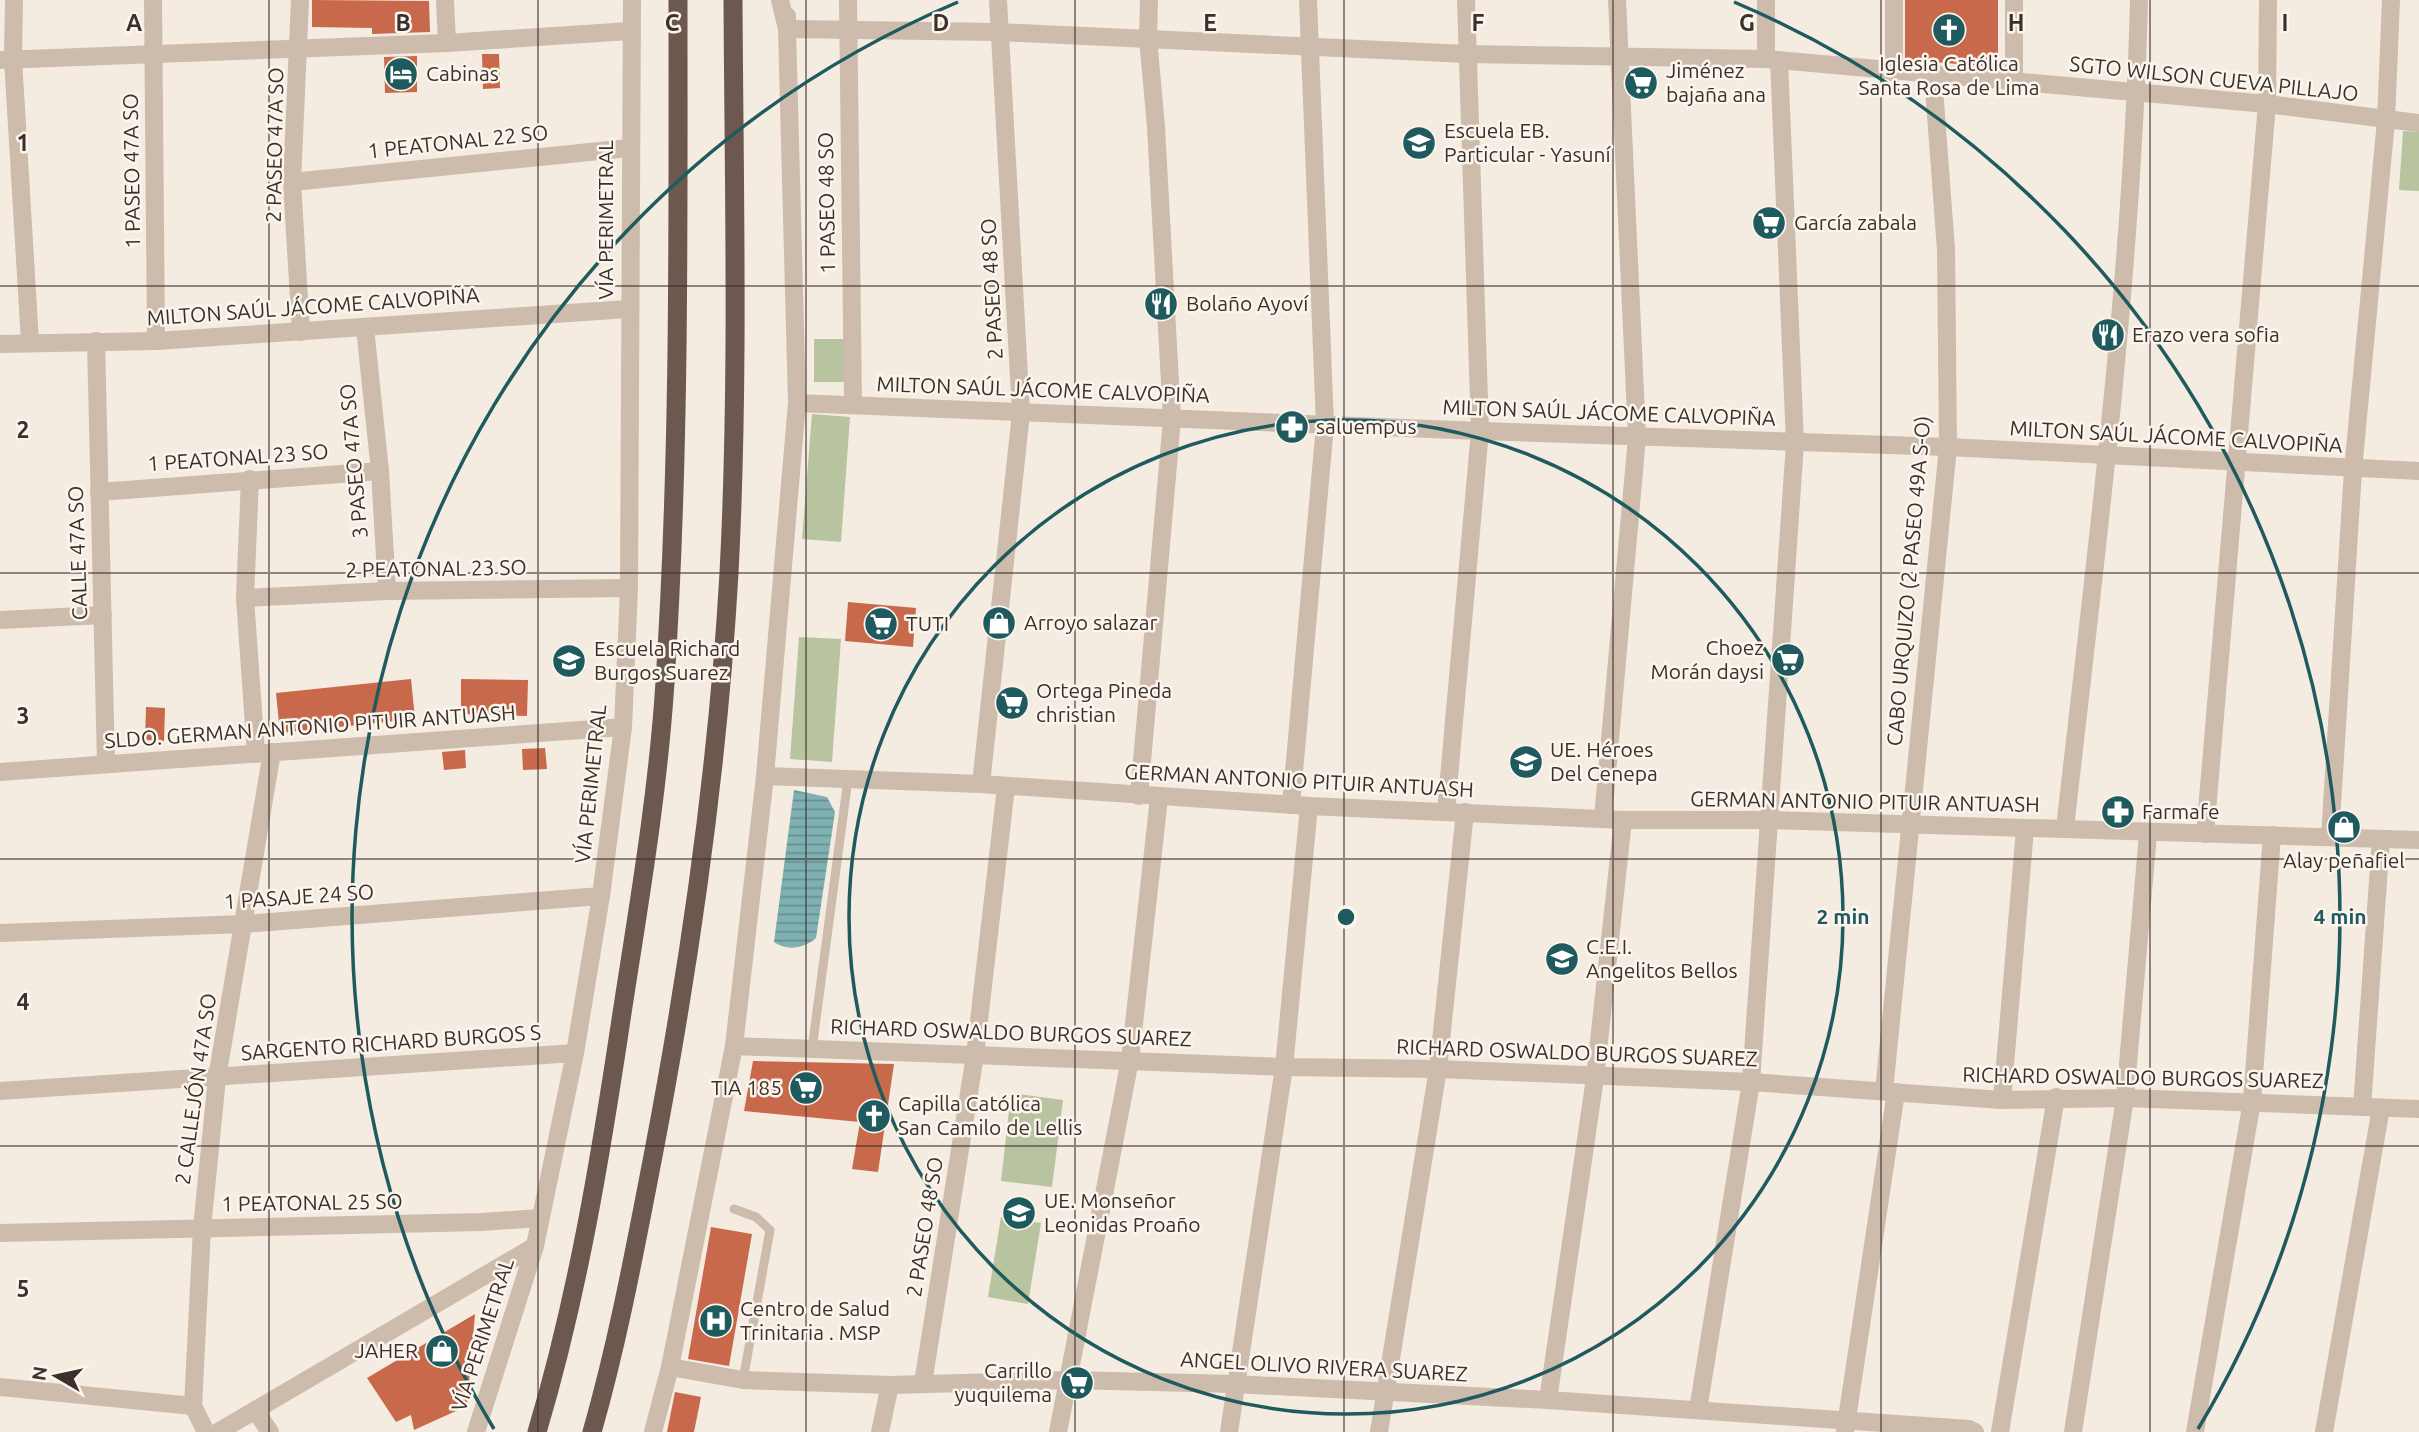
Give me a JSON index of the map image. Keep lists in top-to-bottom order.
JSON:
{
  "streets": {
    "street": [
      "SGTO WILSON CUEVA PILLAJO",
      "1 PEATONAL 22 SO",
      "2 PASEO 47A SO",
      "1 PASEO 47A SO",
      "1 PASEO 48 SO",
      "VÍA PERIMETRAL",
      "2 PASEO 48 SO",
      "MILTON SAÚL JÁCOME CALVOPIÑA",
      "1 PEATONAL 23 SO",
      "3 PASEO 47A SO",
      "CALLE 47A SO",
      "2 PEATONAL 23 SO",
      "CABO URQUIZO (2 PASEO 49A S-O)",
      "SLDO. GERMAN ANTONIO PITUIR ANTUASH",
      "GERMAN ANTONIO PITUIR ANTUASH",
      "1 PASAJE 24 SO",
      "RICHARD OSWALDO BURGOS SUAREZ",
      "SARGENTO RICHARD BURGOS S",
      "2 CALLEJÓN 47A SO",
      "1 PEATONAL 25 SO",
      "ANGEL OLIVO RIVERA SUAREZ"
    ]
  },
  "crossings": [
    ["SGTO WILSON CUEVA PILLAJO", "1 PASEO 48 SO"],
    ["SGTO WILSON CUEVA PILLAJO", "2 PASEO 48 SO"],
    ["SGTO WILSON CUEVA PILLAJO", "CABO URQUIZO (2 PASEO 49A S-O)"],
    ["1 PEATONAL 22 SO", "2 PASEO 47A SO"],
    ["1 PEATONAL 22 SO", "VÍA PERIMETRAL"],
    ["2 PASEO 47A SO", "MILTON SAÚL JÁCOME CALVOPIÑA"],
    ["1 PASEO 47A SO", "MILTON SAÚL JÁCOME CALVOPIÑA"],
    ["1 PASEO 48 SO", "MILTON SAÚL JÁCOME CALVOPIÑA"],
    ["VÍA PERIMETRAL", "MILTON SAÚL JÁCOME CALVOPIÑA"],
    ["VÍA PERIMETRAL", "2 PEATONAL 23 SO"],
    ["VÍA PERIMETRAL", "SLDO. GERMAN ANTONIO PITUIR ANTUASH"],
    ["VÍA PERIMETRAL", "1 PASAJE 24 SO"],
    ["VÍA PERIMETRAL", "SARGENTO RICHARD BURGOS S"],
    ["VÍA PERIMETRAL", "1 PEATONAL 25 SO"],
    ["2 PASEO 48 SO", "MILTON SAÚL JÁCOME CALVOPIÑA"],
    ["2 PASEO 48 SO", "GERMAN ANTONIO PITUIR ANTUASH"],
    ["2 PASEO 48 SO", "RICHARD OSWALDO BURGOS SUAREZ"],
    ["2 PASEO 48 SO", "ANGEL OLIVO RIVERA SUAREZ"],
    ["MILTON SAÚL JÁCOME CALVOPIÑA", "3 PASEO 47A SO"],
    ["MILTON SAÚL JÁCOME CALVOPIÑA", "CALLE 47A SO"],
    ["MILTON SAÚL JÁCOME CALVOPIÑA", "CABO URQUIZO (2 PASEO 49A S-O)"],
    ["1 PEATONAL 23 SO", "3 PASEO 47A SO"],
    ["1 PEATONAL 23 SO", "CALLE 47A SO"],
    ["3 PASEO 47A SO", "2 PEATONAL 23 SO"],
    ["CALLE 47A SO", "SLDO. GERMAN ANTONIO PITUIR ANTUASH"],
    ["CABO URQUIZO (2 PASEO 49A S-O)", "GERMAN ANTONIO PITUIR ANTUASH"],
    ["CABO URQUIZO (2 PASEO 49A S-O)", "RICHARD OSWALDO BURGOS SUAREZ"],
    ["CABO URQUIZO (2 PASEO 49A S-O)", "ANGEL OLIVO RIVERA SUAREZ"],
    ["SLDO. GERMAN ANTONIO PITUIR ANTUASH", "2 CALLEJÓN 47A SO"],
    ["1 PASAJE 24 SO", "2 CALLEJÓN 47A SO"],
    ["SARGENTO RICHARD BURGOS S", "2 CALLEJÓN 47A SO"],
    ["2 CALLEJÓN 47A SO", "1 PEATONAL 25 SO"]
  ],
  "places": {
    "church": ["Iglesia Católica Santa Rosa de Lima", "Capilla Católica San Camilo de Lellis"],
    "hotel": ["Cabinas"],
    "supermarket": [
      "Jiménez bajaña ana",
      "García zabala",
      "TUTI",
      "Choez Morán daysi",
      "Ortega Pineda christian",
      "TIA 185",
      "Carrillo yuquilema"
    ],
    "school or university": [
      "Escuela EB. Particular - Yasuní",
      "Escuela Richard Burgos Suarez",
      "UE. Héroes Del Cenepa",
      "C.E.I. Angelitos Bellos",
      "UE. Monseñor Leonidas Proaño"
    ],
    "restaurant": ["Bolaño Ayoví", "Erazo vera sofia"],
    "pharmacy": ["saluempus", "Farmafe"],
    "shop": ["Arroyo salazar", "Alay peñafiel", "JAHER"],
    "hospital": ["Centro de Salud Trinitaria . MSP"]
  },
  "north": "left",
  "grid": {
    "columns": [
      "A",
      "B",
      "C",
      "D",
      "E",
      "F",
      "G",
      "H",
      "I"
    ],
    "rows": [
      "1",
      "2",
      "3",
      "4",
      "5"
    ]
  },
  "rings": ["2 min", "4 min"]
}
